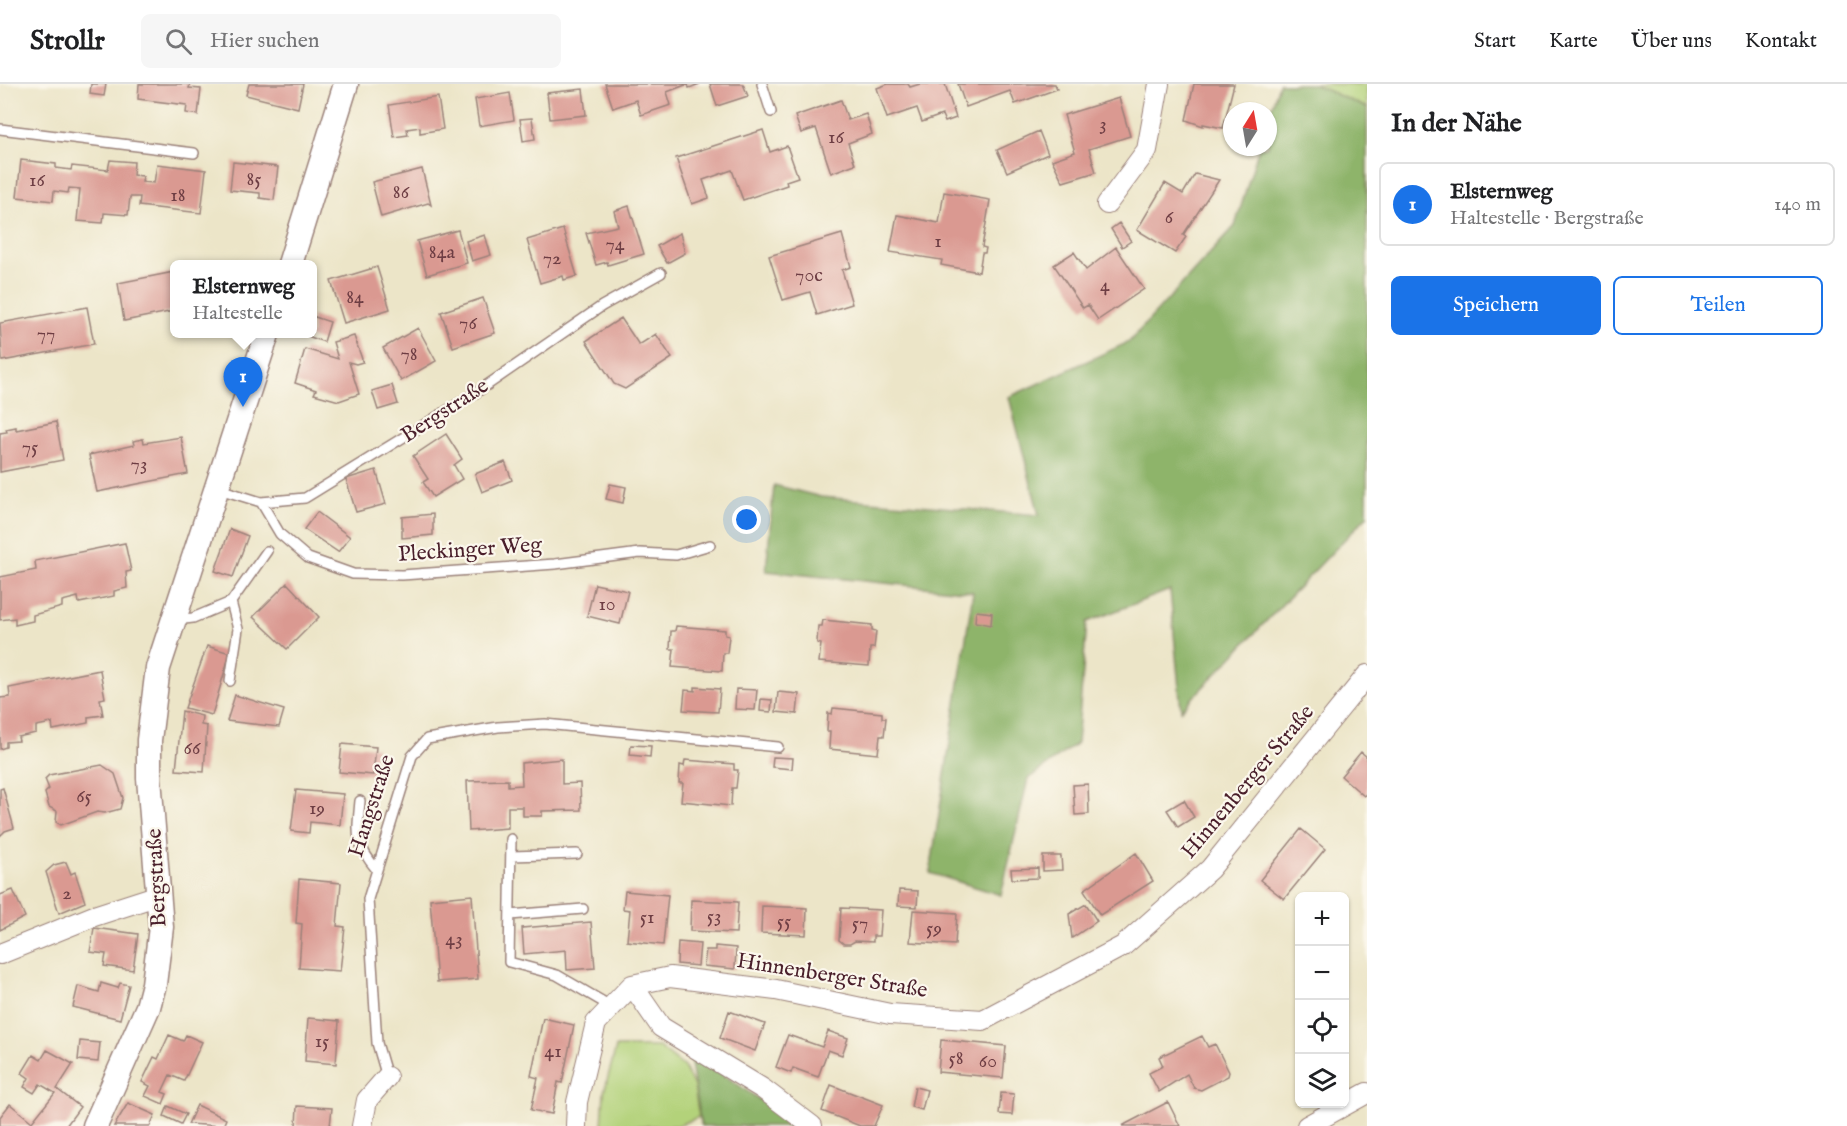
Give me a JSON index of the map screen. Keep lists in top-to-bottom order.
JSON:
{
  "streets": {
    "street": ["Bergstraße", "Hinnenberger Straße", "Hangstraße"],
    "lane": ["Pleckinger Weg"]
  },
  "crossings": [
    ["Bergstraße", "Pleckinger Weg"]
  ],
  "house_numbers": [
    "3",
    "16",
    "85",
    "16",
    "86",
    "18",
    "6",
    "1",
    "74",
    "84a",
    "72",
    "70c",
    "4",
    "84",
    "76",
    "77",
    "78",
    "75",
    "73",
    "10",
    "66",
    "65",
    "19",
    "2",
    "53",
    "51",
    "55",
    "57",
    "59",
    "43",
    "15",
    "41",
    "58",
    "60"
  ],
  "north": "top",
  "page": {
    "header": "Strollr",
    "search": "Hier suchen",
    "nav": [
      "Start",
      "Karte",
      "Über uns",
      "Kontakt"
    ],
    "heading": "In der Nähe",
    "list": [
      {
        "mark": "1",
        "name": "Elsternweg",
        "note": "Haltestelle · Bergstraße",
        "value": "140 m"
      }
    ],
    "buttons": ["Speichern", "Teilen"],
    "popup": ["Elsternweg", "Haltestelle"],
    "pins": "1",
    "map_buttons": ["+", "−"]
  }
}
